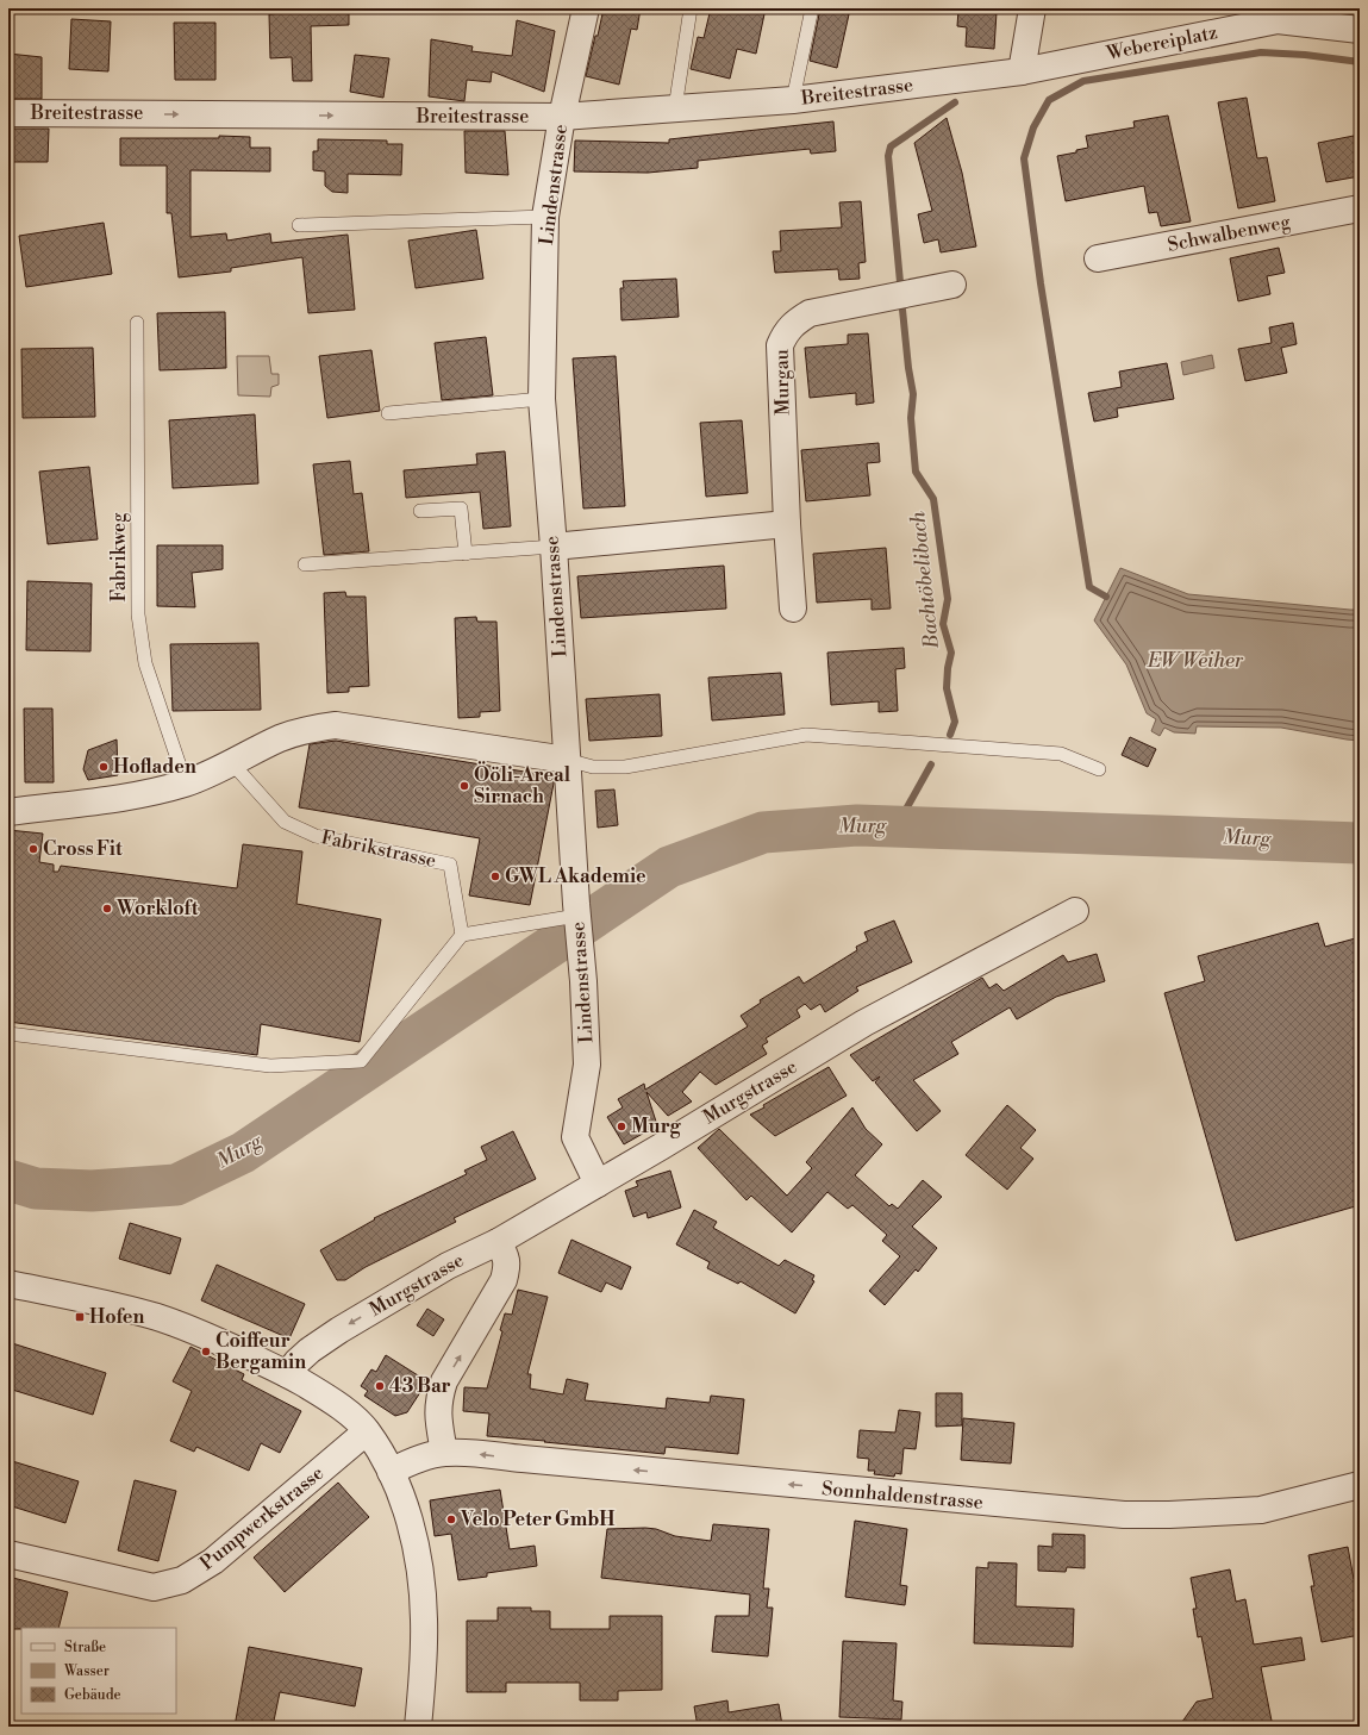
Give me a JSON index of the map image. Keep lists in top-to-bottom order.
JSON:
{
  "streets": {
    "street": [
      "Webereiplatz",
      "Breitestrasse",
      "Lindenstrasse",
      "Schwalbenweg",
      "Murgau",
      "Murgstrasse",
      "Sonnhaldenstrasse",
      "Pumpwerkstrasse"
    ],
    "lane": ["Fabrikweg", "Fabrikstrasse"]
  },
  "crossings": [
    ["Webereiplatz", "Breitestrasse"],
    ["Breitestrasse", "Lindenstrasse"],
    ["Lindenstrasse", "Murgstrasse"]
  ],
  "one_way": ["Breitestrasse", "Sonnhaldenstrasse"],
  "water": ["Bachtöbelibach", "EW Weiher", "Murg"],
  "places": {
    "other": [
      "Hofladen",
      "Ööli-Areal Sirnach",
      "Cross Fit",
      "GWL Akademie",
      "Workloft",
      "Murg",
      "Coiffeur Bergamin",
      "43 Bar",
      "Velo Peter GmbH"
    ],
    "transit": ["Hofen"]
  },
  "legend": ["Straße", "Wasser", "Gebäude"]
}
